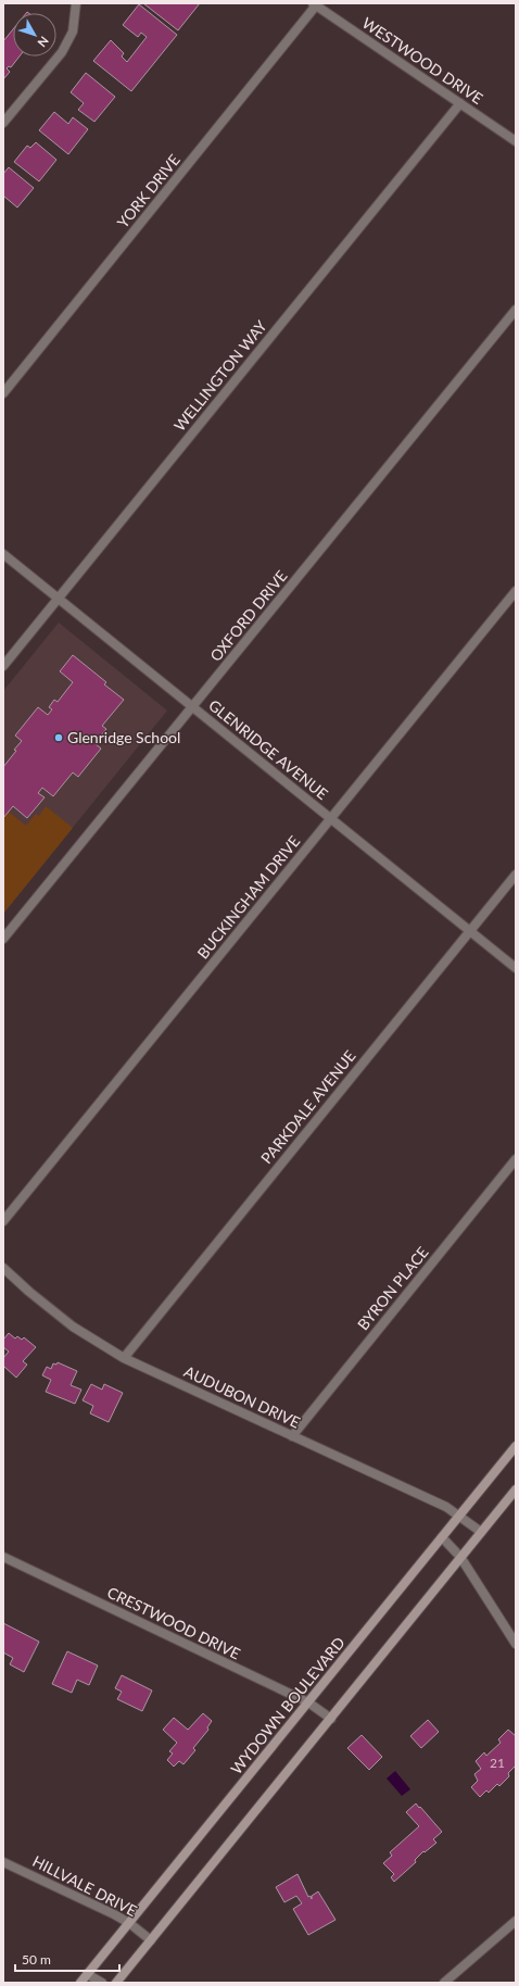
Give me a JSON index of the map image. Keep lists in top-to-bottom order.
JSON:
{
  "streets": {
    "street": [
      "WESTWOOD DRIVE",
      "YORK DRIVE",
      "WELLINGTON WAY",
      "OXFORD DRIVE",
      "GLENRIDGE AVENUE",
      "BUCKINGHAM DRIVE",
      "PARKDALE AVENUE",
      "BYRON PLACE",
      "AUDUBON DRIVE",
      "CRESTWOOD DRIVE",
      "WYDOWN BOULEVARD",
      "HILLVALE DRIVE"
    ]
  },
  "crossings": [
    ["WESTWOOD DRIVE", "YORK DRIVE"],
    ["WESTWOOD DRIVE", "WELLINGTON WAY"],
    ["WELLINGTON WAY", "GLENRIDGE AVENUE"],
    ["OXFORD DRIVE", "GLENRIDGE AVENUE"],
    ["GLENRIDGE AVENUE", "BUCKINGHAM DRIVE"],
    ["GLENRIDGE AVENUE", "PARKDALE AVENUE"],
    ["PARKDALE AVENUE", "AUDUBON DRIVE"],
    ["BYRON PLACE", "AUDUBON DRIVE"],
    ["AUDUBON DRIVE", "WYDOWN BOULEVARD"],
    ["CRESTWOOD DRIVE", "WYDOWN BOULEVARD"],
    ["WYDOWN BOULEVARD", "HILLVALE DRIVE"]
  ],
  "places": ["Glenridge School"],
  "house_numbers": ["21"],
  "scale_bar": "50 m",
  "north": "bottom right"
}
